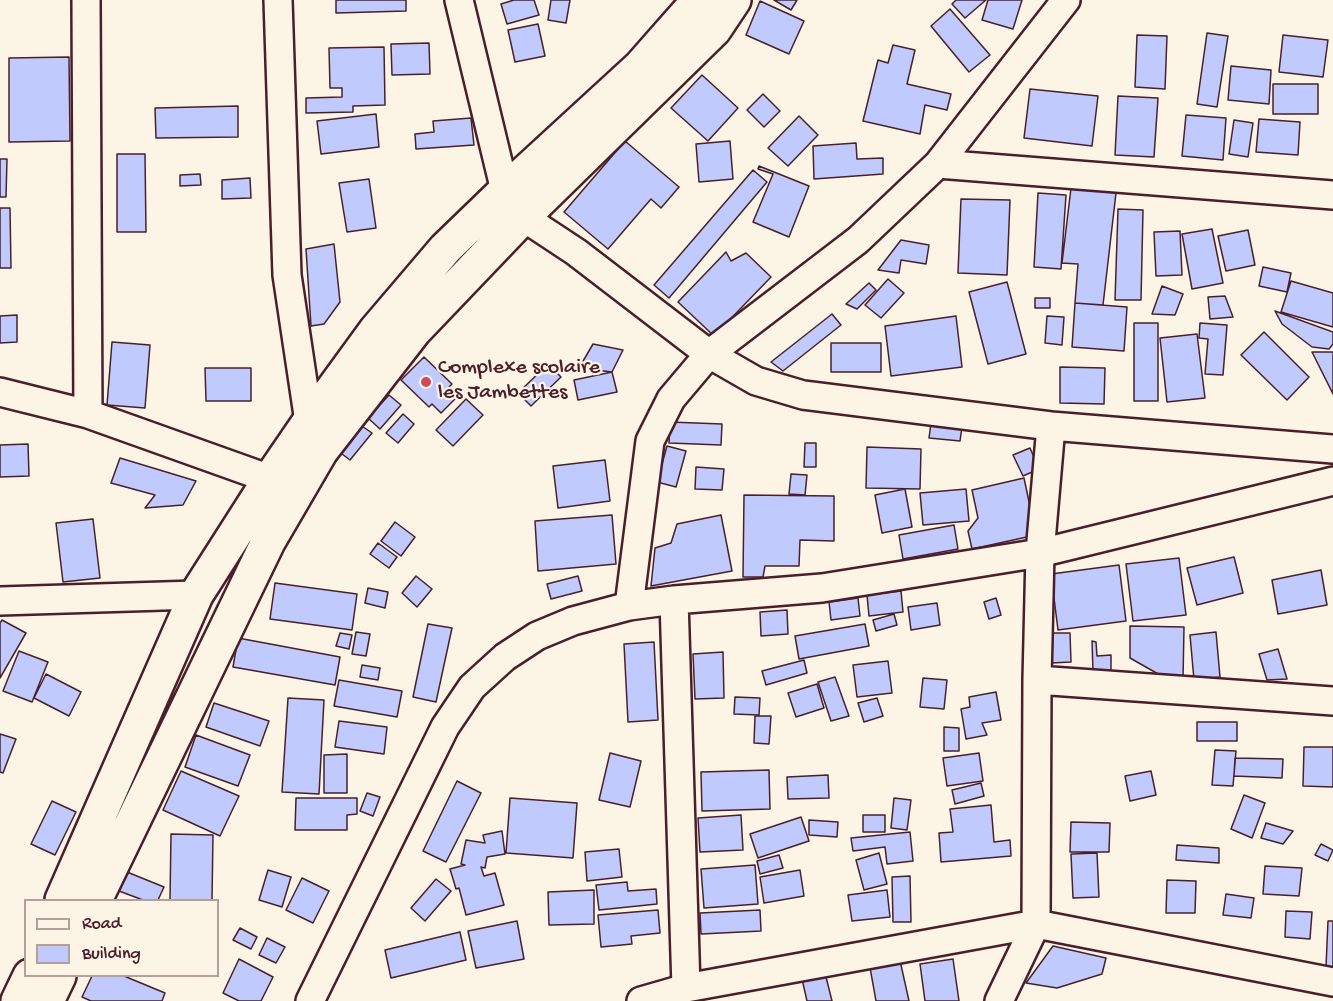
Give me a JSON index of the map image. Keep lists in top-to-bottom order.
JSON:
{
  "places": ["Complexe scolaire les Jambettes"],
  "legend": ["Road", "Building"]
}
